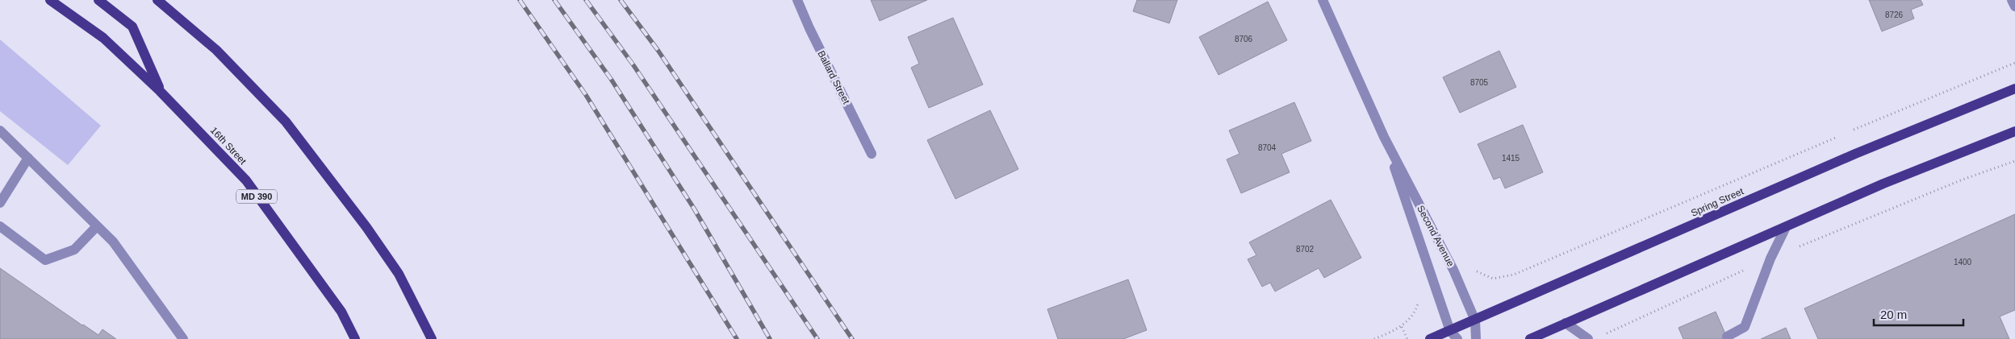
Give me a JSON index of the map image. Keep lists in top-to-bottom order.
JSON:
{
  "streets": {
    "main road": ["16th Street", "MD 390", "Spring Street"],
    "street": ["Ballard Street", "Second Avenue"]
  },
  "crossings": [
    ["Spring Street", "Second Avenue"]
  ],
  "house_numbers": [
    "8726",
    "8706",
    "8705",
    "8704",
    "1415",
    "8702",
    "1400"
  ],
  "scale_bar": "20 m"
}
